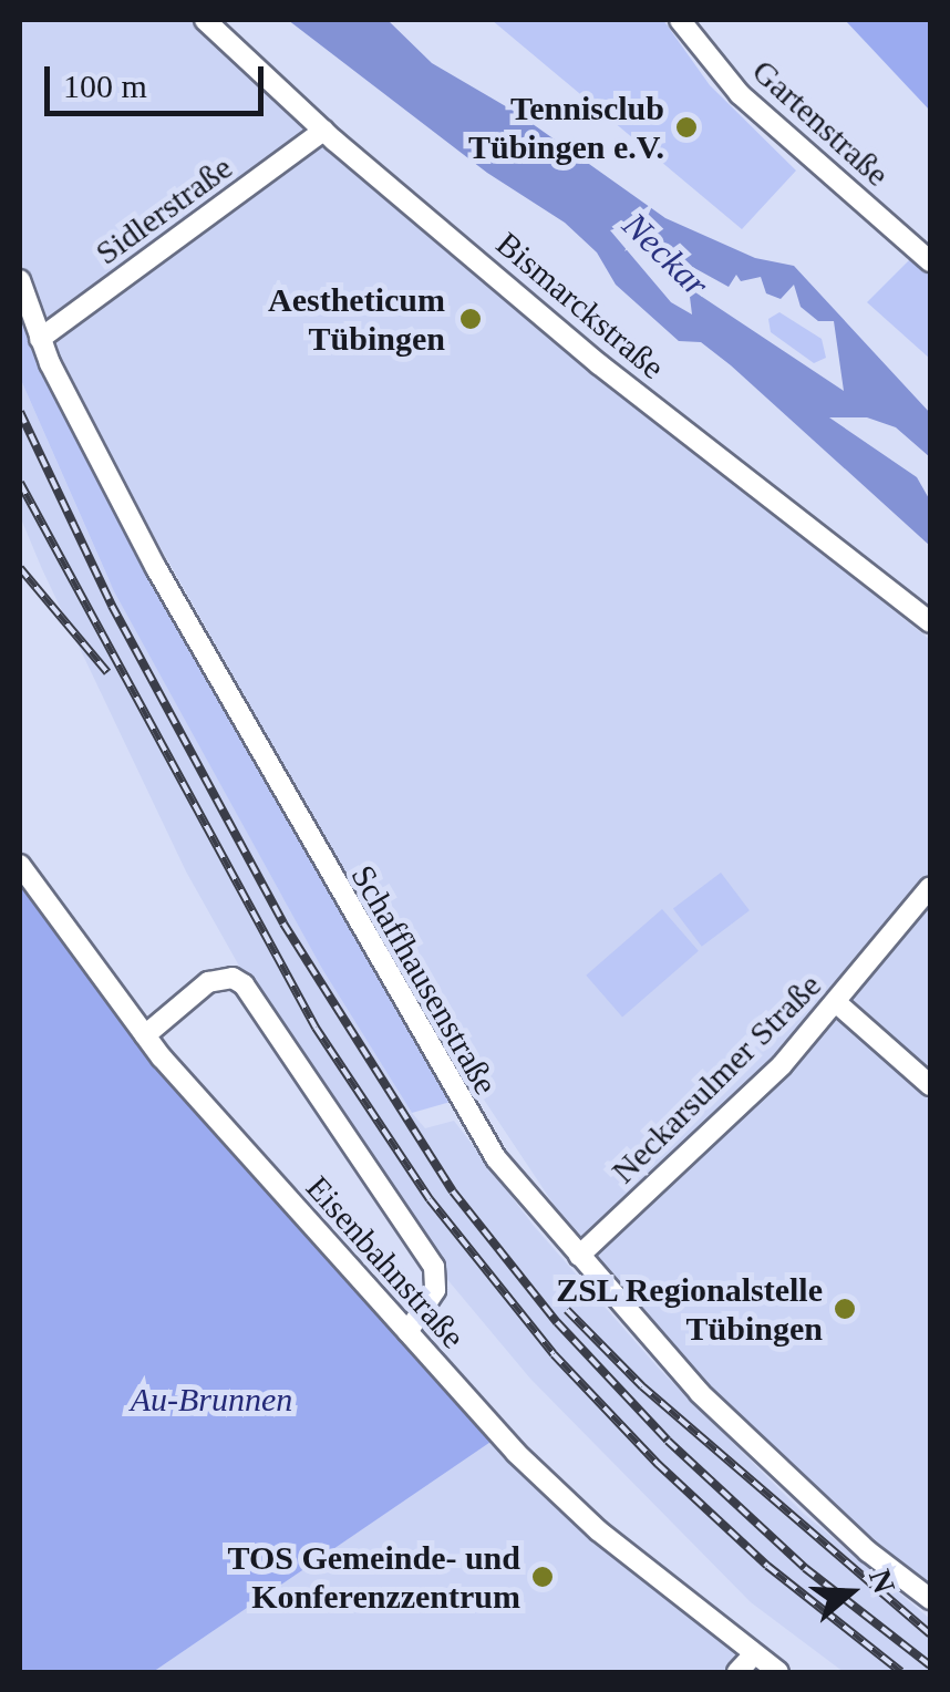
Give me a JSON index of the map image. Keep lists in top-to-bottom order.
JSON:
{
  "streets": {
    "street": [
      "Gartenstraße",
      "Sidlerstraße",
      "Bismarckstraße",
      "Schaffhausenstraße",
      "Neckarsulmer Straße",
      "Eisenbahnstraße"
    ]
  },
  "crossings": [
    ["Sidlerstraße", "Bismarckstraße"],
    ["Sidlerstraße", "Schaffhausenstraße"],
    ["Schaffhausenstraße", "Neckarsulmer Straße"]
  ],
  "water": ["Neckar"],
  "parks": ["Au-Brunnen"],
  "places": [
    "Tennisclub Tübingen e.V.",
    "Aestheticum Tübingen",
    "ZSL Regionalstelle Tübingen",
    "TOS Gemeinde- und Konferenzzentrum"
  ],
  "scale_bar": "100 m",
  "north": "right"
}
